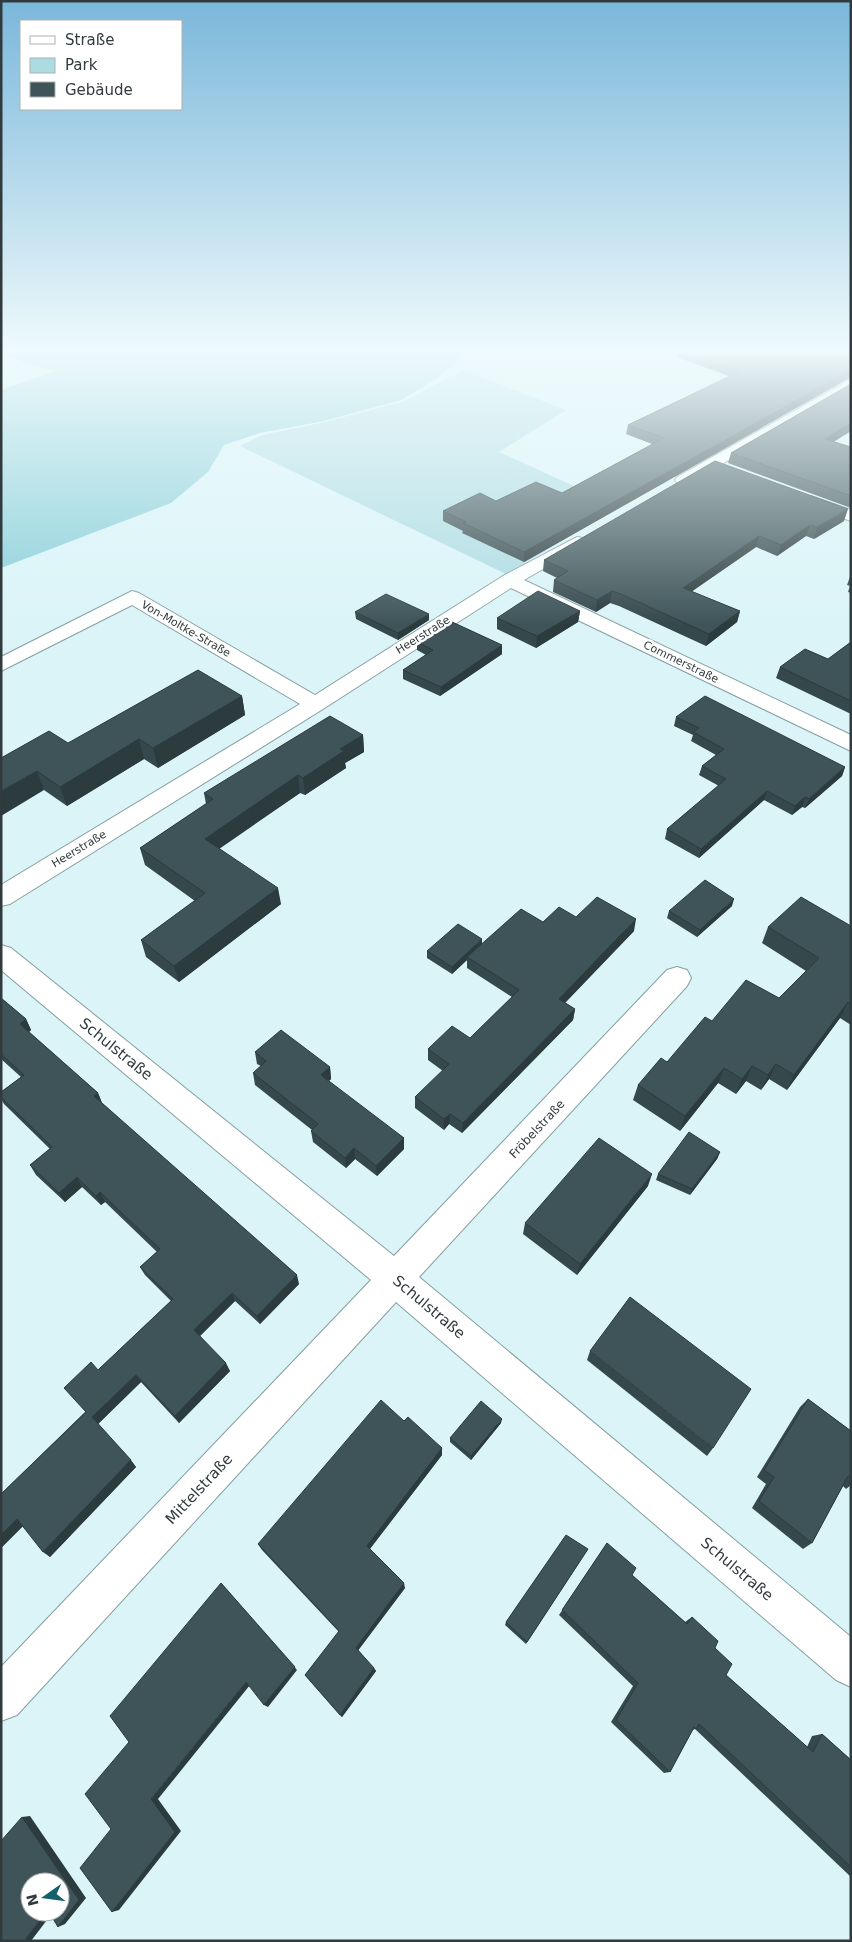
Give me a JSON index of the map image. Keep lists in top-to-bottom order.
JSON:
{
  "streets": {
    "street": [
      "Von-Moltke-Straße",
      "Heerstraße",
      "Commerstraße",
      "Schulstraße",
      "Fröbelstraße",
      "Mittelstraße"
    ]
  },
  "crossings": [
    ["Von-Moltke-Straße", "Heerstraße"],
    ["Heerstraße", "Commerstraße"],
    ["Schulstraße", "Fröbelstraße"],
    ["Schulstraße", "Mittelstraße"],
    ["Fröbelstraße", "Mittelstraße"]
  ],
  "legend": ["Straße", "Park", "Gebäude"],
  "north": "left"
}
